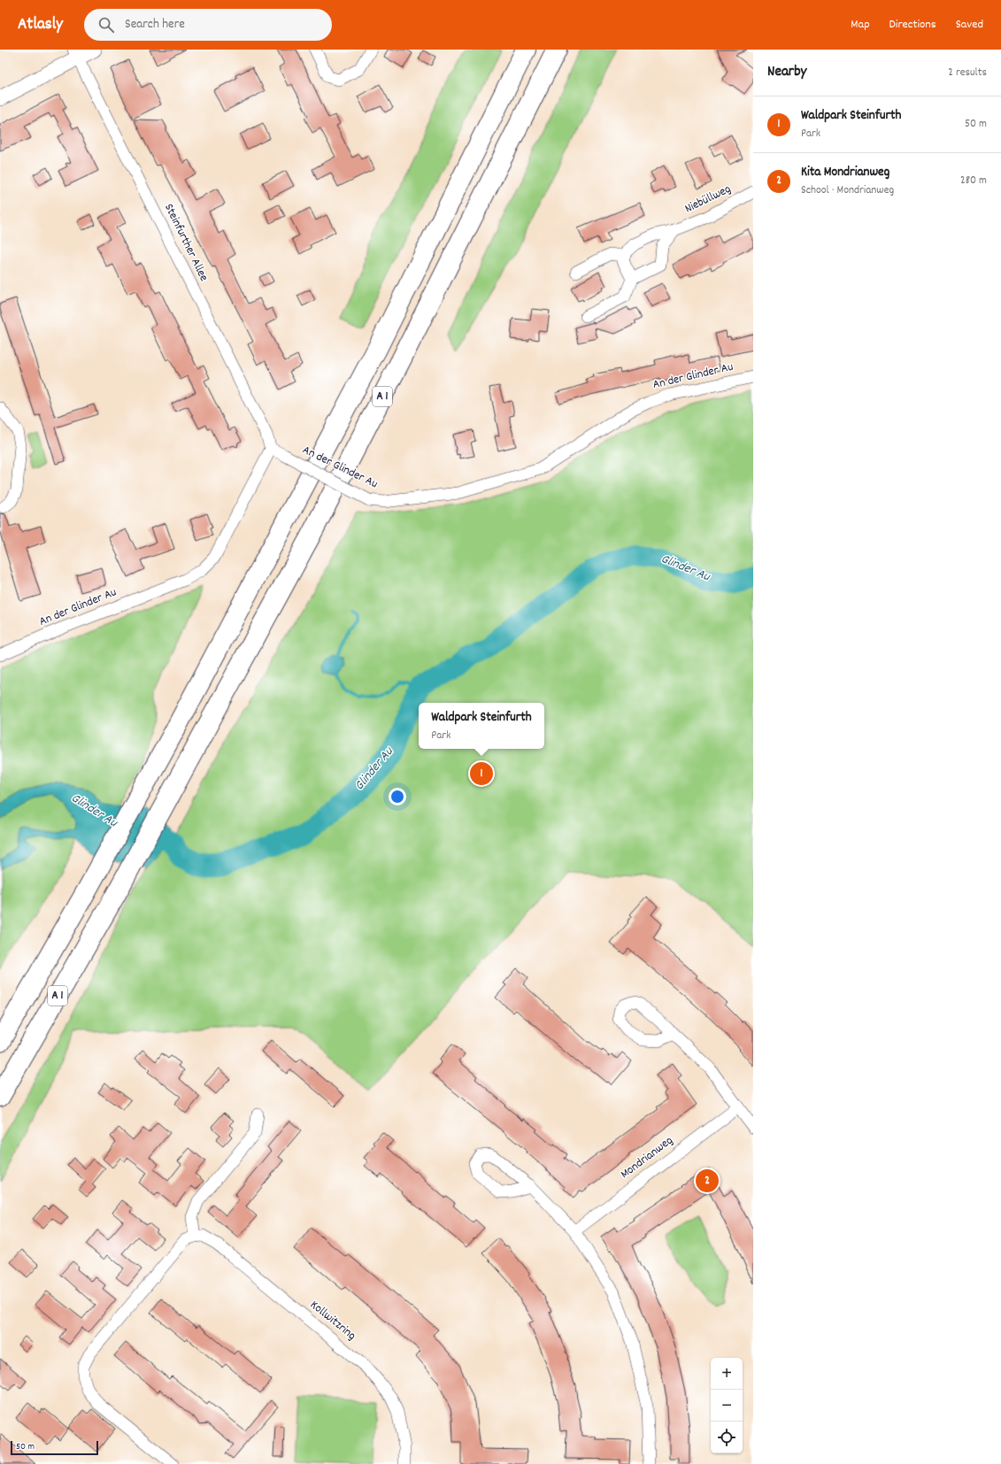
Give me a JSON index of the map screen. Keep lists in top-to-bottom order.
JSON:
{
  "streets": {
    "highway": ["A 1"],
    "street": [
      "Niebüllweg",
      "Steinfurther Allee",
      "An der Glinder Au",
      "Mondrianweg",
      "Kollwitzring"
    ]
  },
  "crossings": [
    ["Steinfurther Allee", "An der Glinder Au"]
  ],
  "water": ["Glinder Au"],
  "scale_bar": "50 m",
  "page": {
    "header": "Atlasly",
    "search": "Search here",
    "nav": ["Map", "Directions", "Saved"],
    "heading": ["Nearby", "2 results"],
    "list": [
      {
        "mark": "1",
        "name": "Waldpark Steinfurth",
        "note": "Park",
        "value": "50 m"
      },
      {
        "mark": "2",
        "name": "Kita Mondrianweg",
        "note": "School · Mondrianweg",
        "value": "280 m"
      }
    ],
    "popup": ["Waldpark Steinfurth", "Park"],
    "pins": ["1", "2"],
    "map_buttons": ["+", "−"],
    "scale": "50 m"
  }
}
